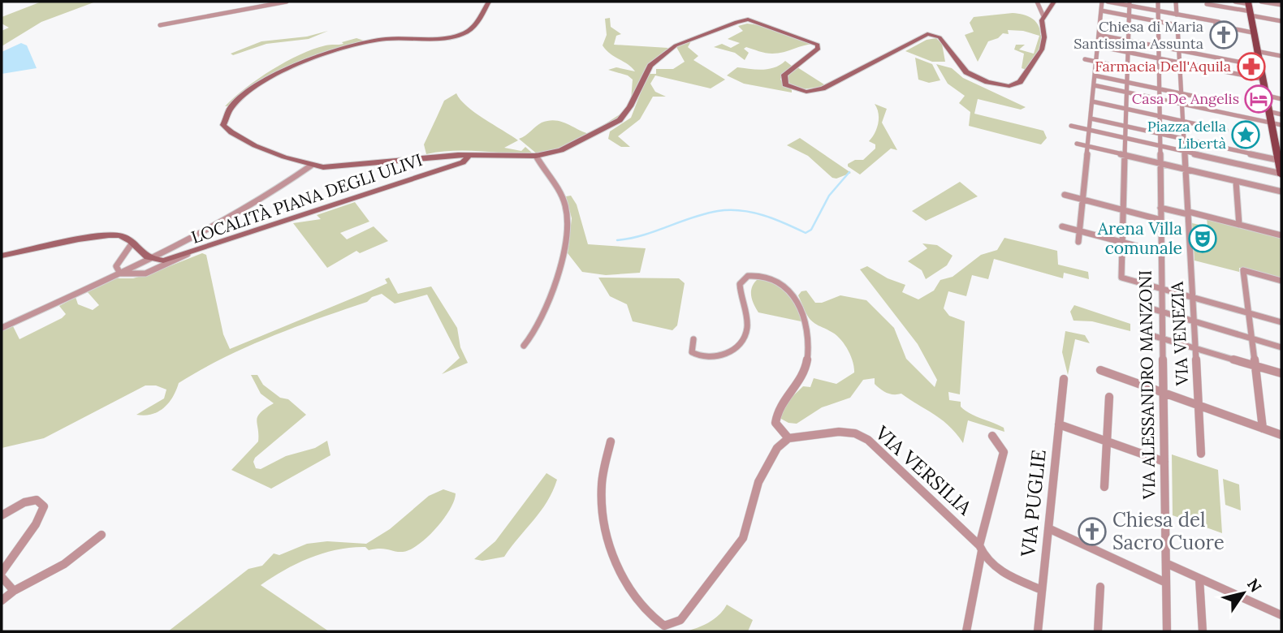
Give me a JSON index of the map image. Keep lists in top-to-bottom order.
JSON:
{
  "streets": {
    "main road": ["LOCALITÀ PIANA DEGLI ULIVI"],
    "street": [
      "VIA VENEZIA",
      "VIA ALESSANDRO MANZONI",
      "VIA VERSILIA",
      "VIA PUGLIE"
    ]
  },
  "crossings": [
    ["VIA VENEZIA", "VIA ALESSANDRO MANZONI"],
    ["VIA VERSILIA", "VIA PUGLIE"]
  ],
  "places": {
    "church": ["Chiesa di Maria Santissima Assunta", "Chiesa del Sacro Cuore"],
    "pharmacy": ["Farmacia Dell'Aquila"],
    "hotel": ["Casa De Angelis"],
    "place": ["Piazza della Libertà"],
    "theatre": ["Arena Villa comunale"]
  },
  "north": "top right"
}
